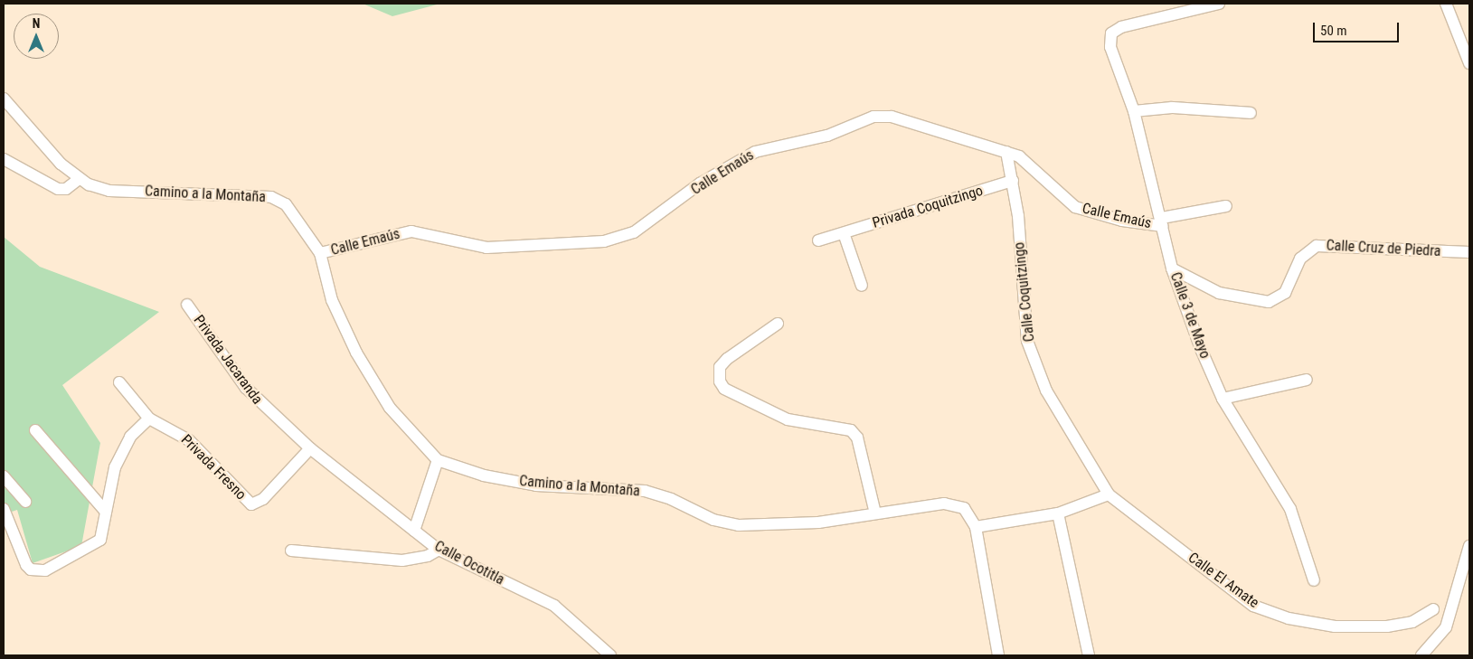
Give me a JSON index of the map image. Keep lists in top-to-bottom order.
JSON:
{
  "streets": {
    "street": [
      "Calle Emaús",
      "Camino a la Montaña",
      "Privada Coquitzingo",
      "Calle Cruz de Piedra",
      "Calle Coquitzingo",
      "Calle 3 de Mayo",
      "Privada Jacaranda",
      "Privada Fresno",
      "Calle Ocotitla",
      "Calle El Amate"
    ]
  },
  "crossings": [
    ["Calle Emaús", "Camino a la Montaña"],
    ["Calle Emaús", "Calle Coquitzingo"],
    ["Calle Emaús", "Calle 3 de Mayo"],
    ["Privada Coquitzingo", "Calle Coquitzingo"],
    ["Calle Cruz de Piedra", "Calle 3 de Mayo"],
    ["Calle Coquitzingo", "Calle El Amate"],
    ["Privada Jacaranda", "Privada Fresno"],
    ["Privada Jacaranda", "Calle Ocotitla"],
    ["Privada Fresno", "Calle Ocotitla"]
  ],
  "scale_bar": "50 m",
  "north": "top"
}
